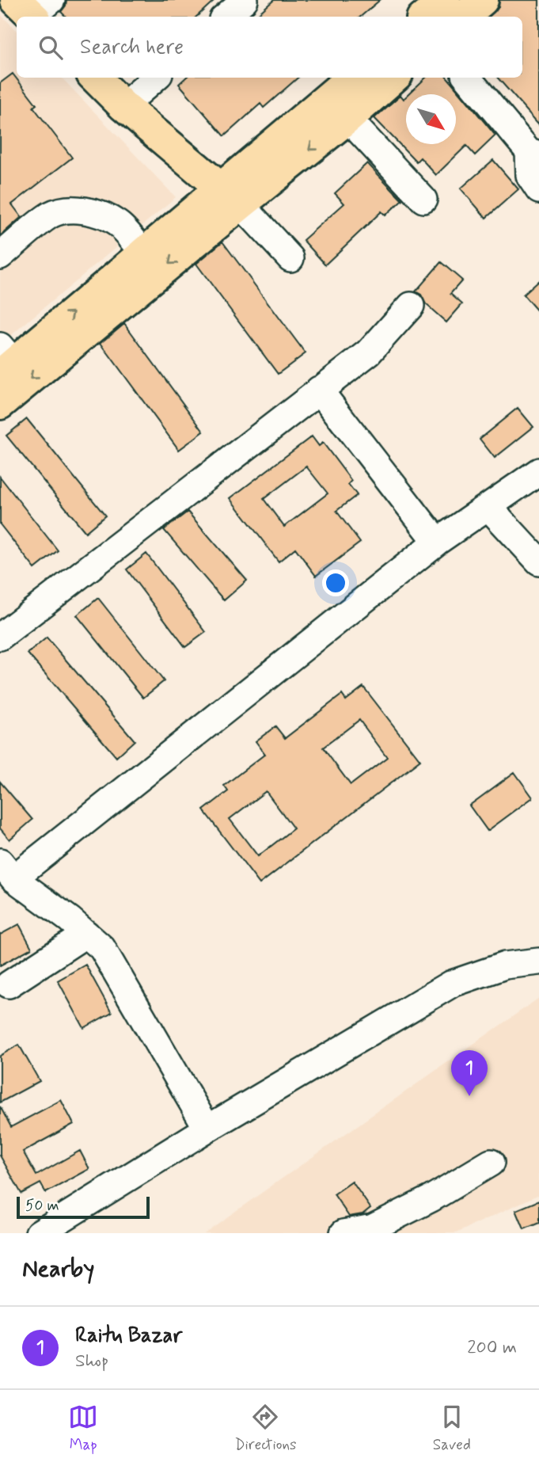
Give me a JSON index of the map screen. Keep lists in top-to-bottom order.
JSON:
{
  "scale_bar": "50 m",
  "north": "bottom right",
  "page": {
    "search": "Search here",
    "pins": "1",
    "scale": "50 m",
    "heading": "Nearby",
    "list": [
      {
        "mark": "1",
        "name": "Raitu Bazar",
        "note": "Shop",
        "value": "200 m"
      }
    ],
    "nav": ["Map", "Directions", "Saved"]
  }
}
